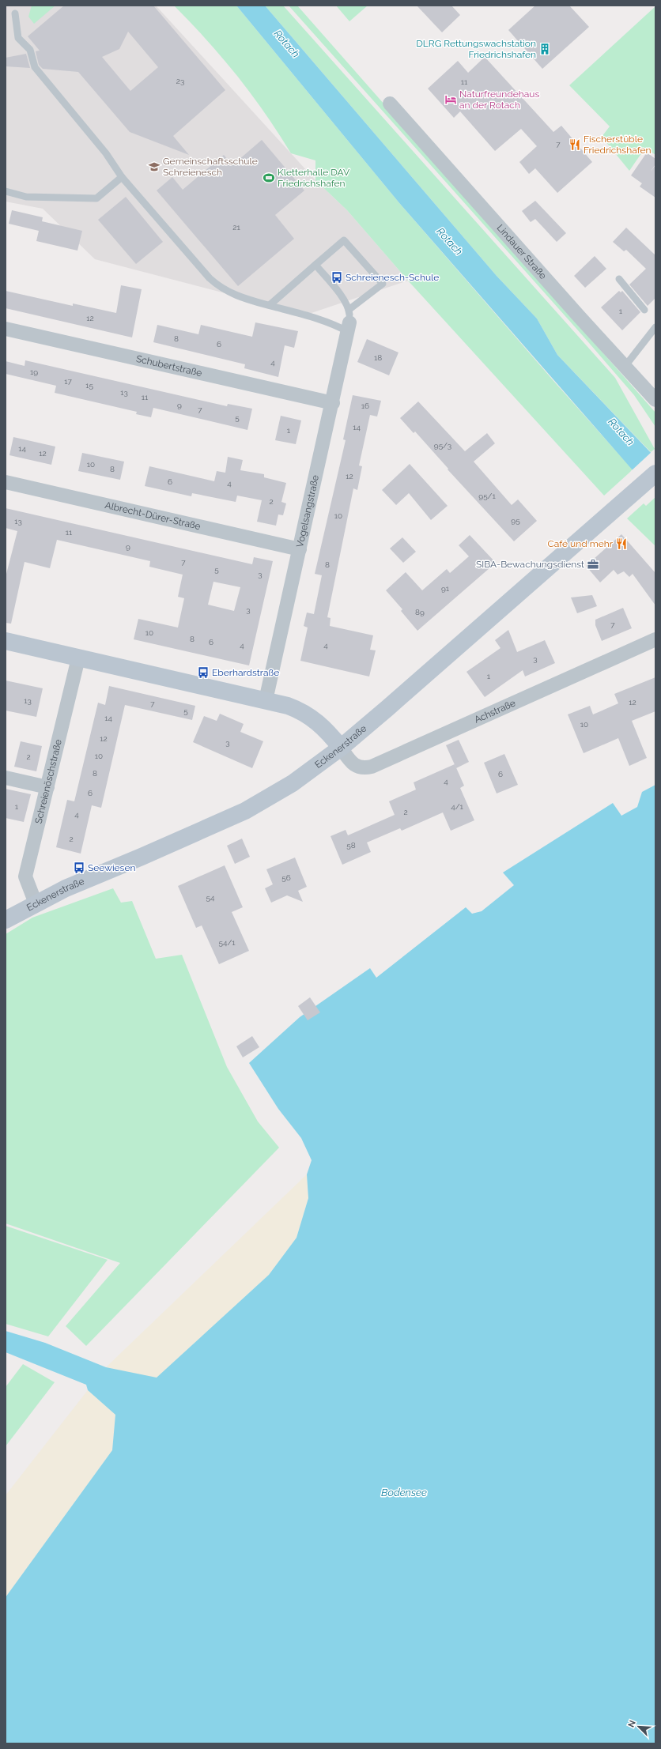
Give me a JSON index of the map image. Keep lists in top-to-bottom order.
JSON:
{
  "streets": {
    "main road": ["Eckenerstraße"],
    "street": [
      "Lindauer Straße",
      "Schubertstraße",
      "Vogelsangstraße",
      "Albrecht-Dürer-Straße",
      "Achstraße",
      "Schreienöschstraße"
    ]
  },
  "crossings": [
    ["Schubertstraße", "Vogelsangstraße"],
    ["Vogelsangstraße", "Albrecht-Dürer-Straße"],
    ["Achstraße", "Eckenerstraße"],
    ["Eckenerstraße", "Schreienöschstraße"]
  ],
  "water": ["Rotach", "Bodensee"],
  "places": {
    "building": ["DLRG Rettungswachstation Friedrichshafen"],
    "hotel": ["Naturfreundehaus an der Rotach"],
    "restaurant": ["Fischerstüble Friedrichshafen", "Café und mehr"],
    "school or university": ["Gemeinschaftsschule Schreienesch"],
    "sports": ["Kletterhalle DAV Friedrichshafen"],
    "bus stop": ["Schreienesch-Schule", "Eberhardstraße", "Seewiesen"],
    "office": ["SIBA-Bewachungsdienst"]
  },
  "house_numbers": [
    "23",
    "11",
    "7",
    "21",
    "1",
    "12",
    "8",
    "6",
    "18",
    "4",
    "19",
    "17",
    "15",
    "13",
    "11",
    "9",
    "16",
    "7",
    "5",
    "14",
    "1",
    "95/3",
    "14",
    "12",
    "10",
    "8",
    "12",
    "6",
    "4",
    "95/1",
    "2",
    "10",
    "95",
    "13",
    "11",
    "9",
    "7",
    "8",
    "5",
    "3",
    "91",
    "3",
    "89",
    "7",
    "10",
    "8",
    "6",
    "4",
    "4",
    "3",
    "1",
    "13",
    "12",
    "7",
    "5",
    "14",
    "10",
    "12",
    "3",
    "10",
    "2",
    "8",
    "6",
    "4",
    "6",
    "1",
    "4/1",
    "2",
    "4",
    "2",
    "58",
    "56",
    "54",
    "54/1"
  ],
  "north": "top left"
}
